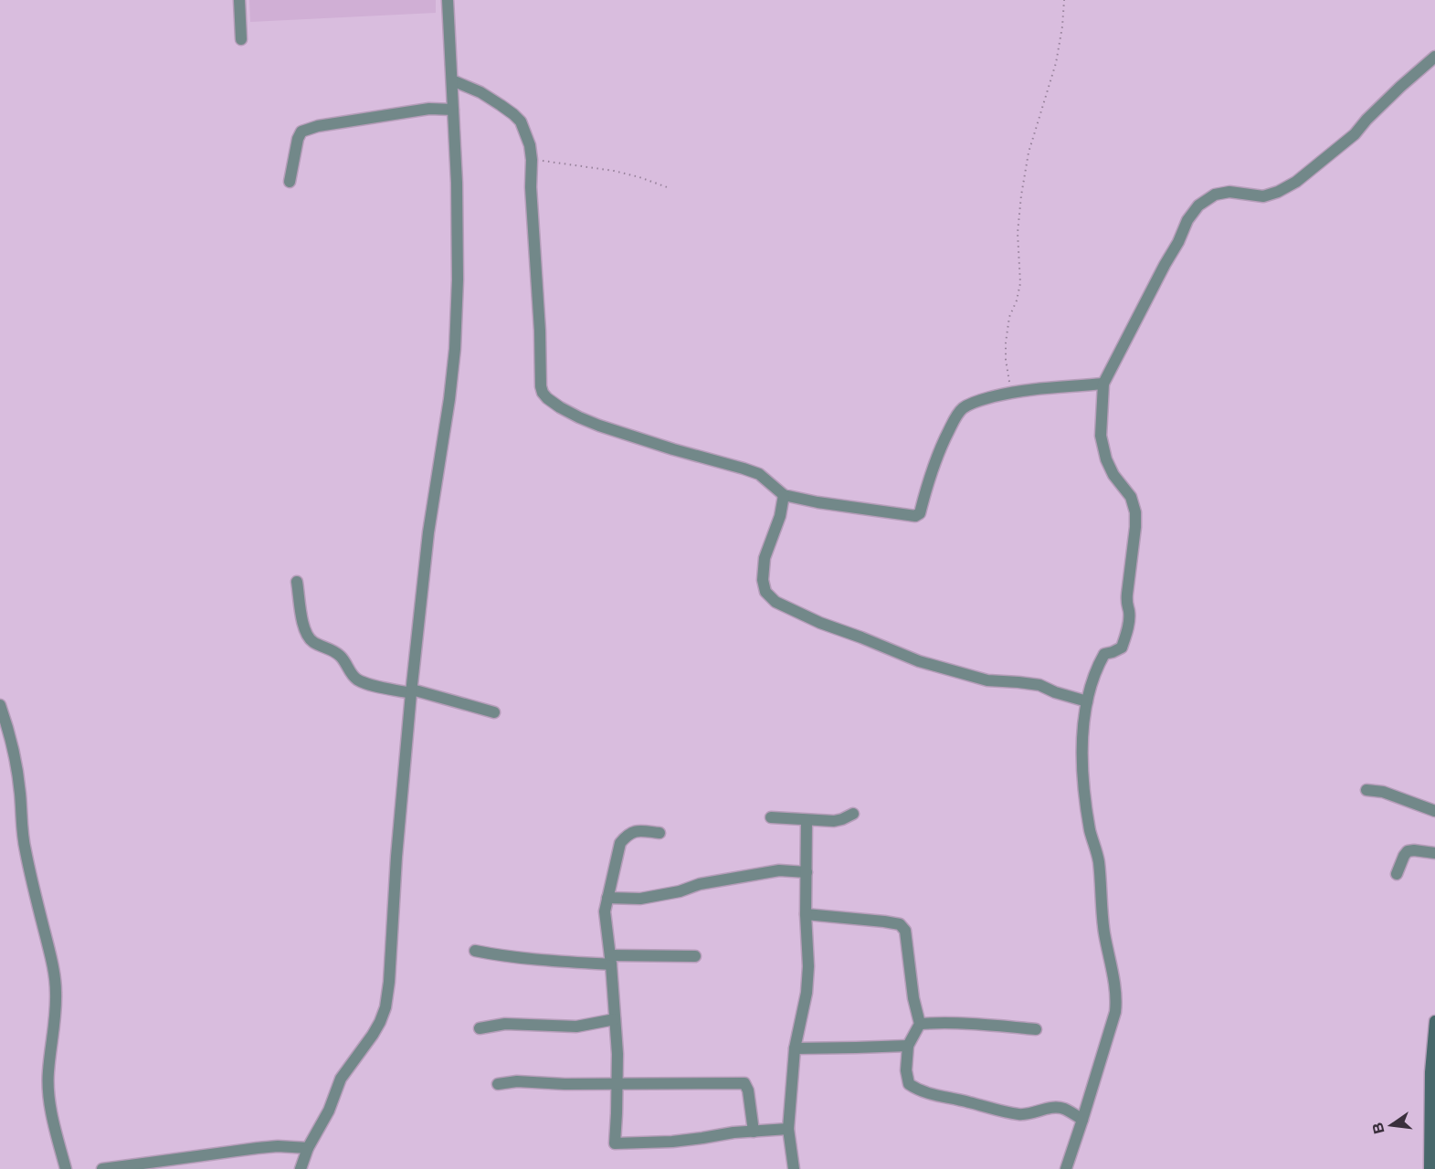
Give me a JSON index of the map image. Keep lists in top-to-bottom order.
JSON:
{
  "north": "left"
}
